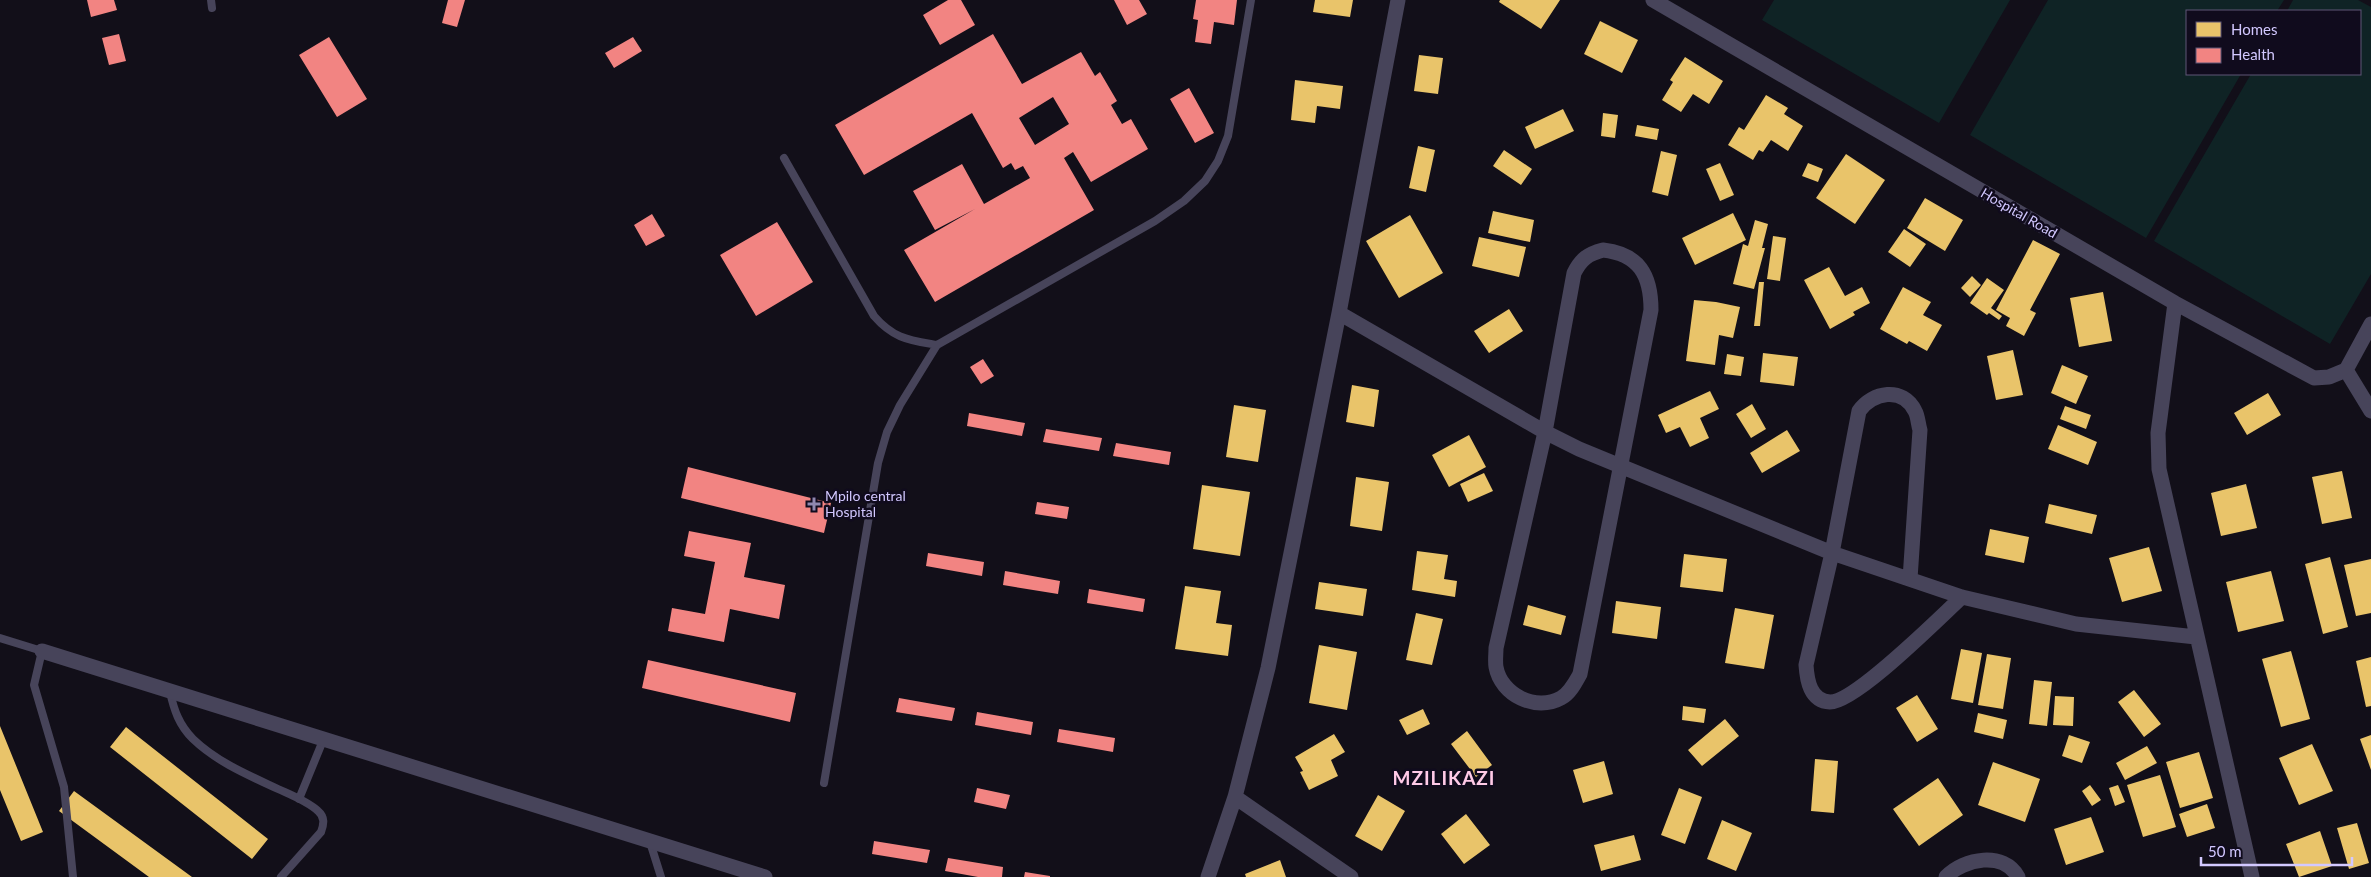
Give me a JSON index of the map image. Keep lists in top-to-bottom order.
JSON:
{
  "streets": {
    "street": ["Hospital Road"]
  },
  "districts": ["MZILIKAZI"],
  "places": {
    "health": ["Mpilo central Hospital"]
  },
  "legend": ["Homes", "Health"],
  "scale_bar": "50 m"
}
